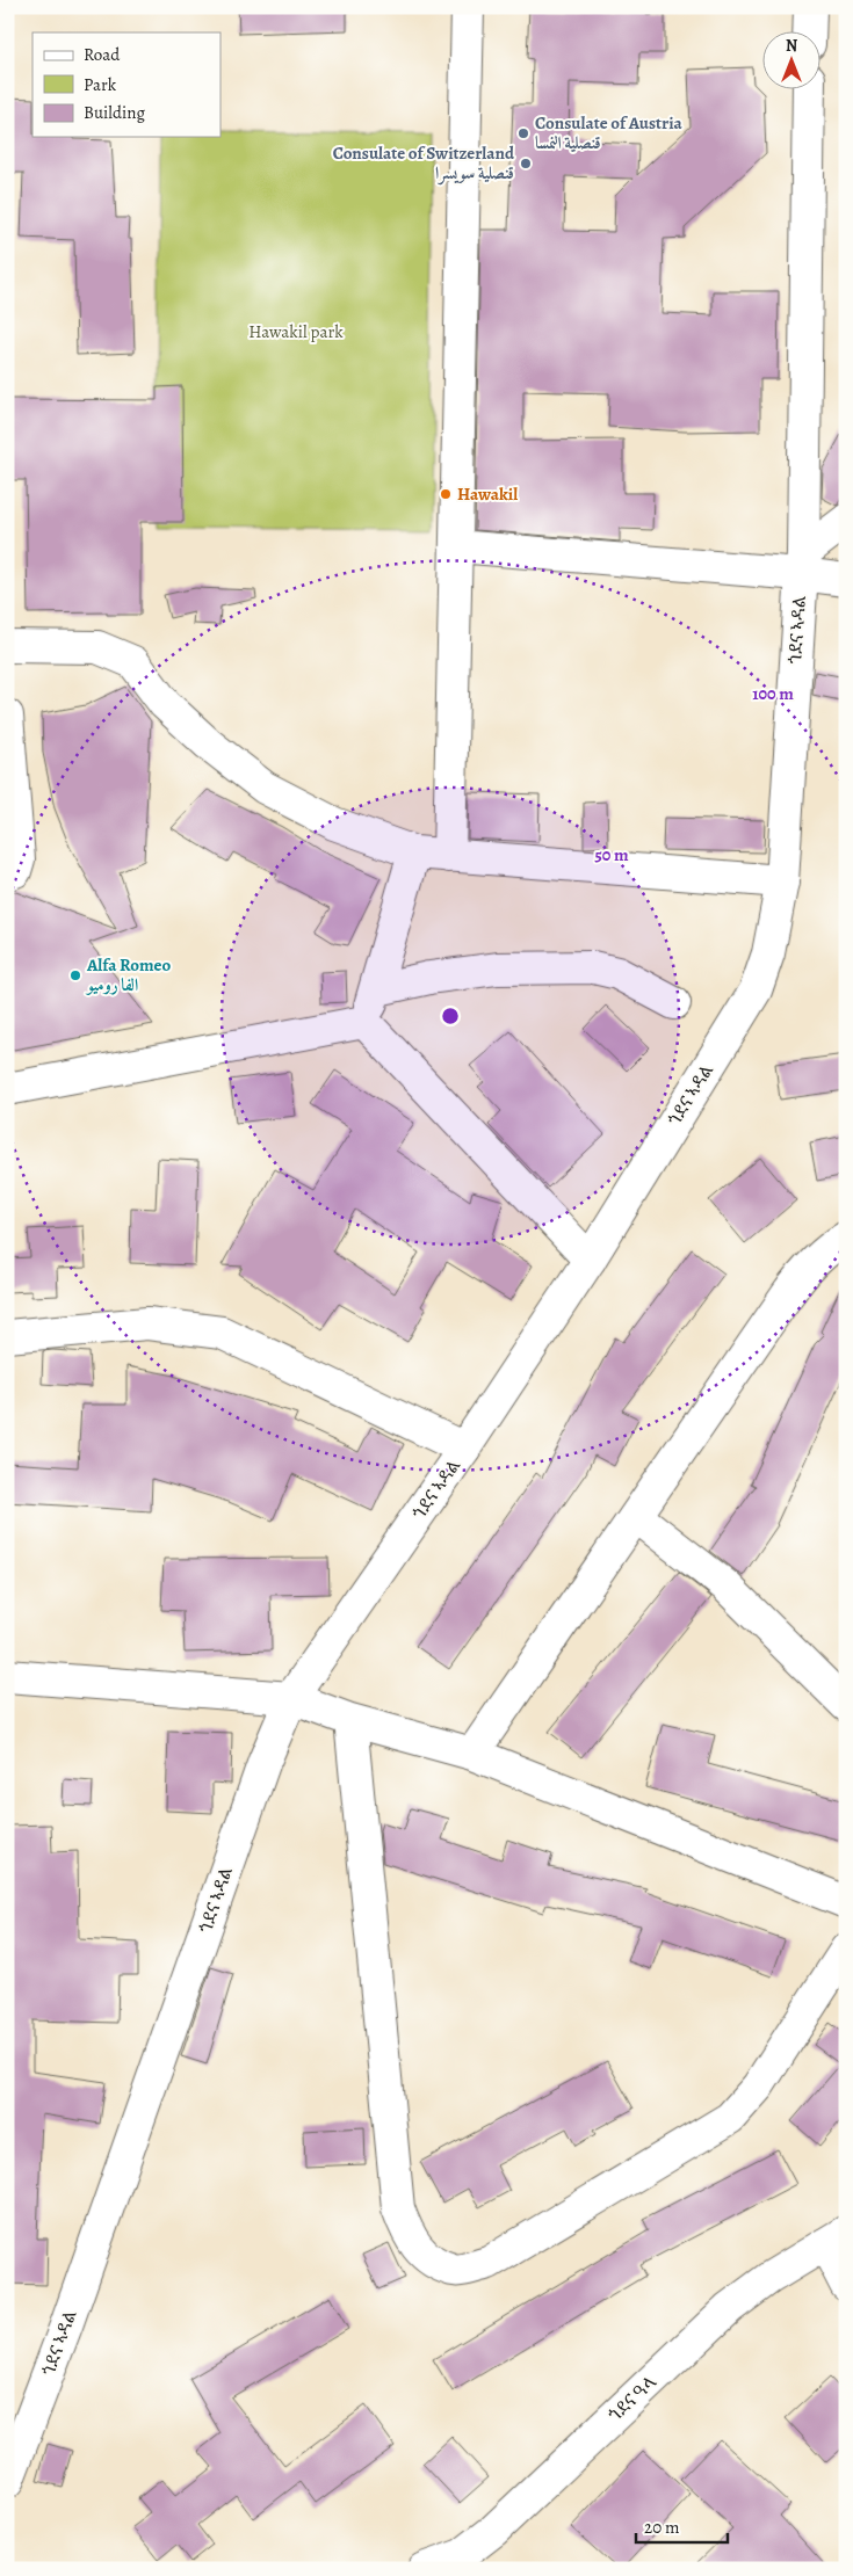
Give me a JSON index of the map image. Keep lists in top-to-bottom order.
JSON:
{
  "streets": {
    "street": ["ጎደና ኣዳል", "ጎደና ዓላ"]
  },
  "parks": ["Hawakil park"],
  "places": [
    "Consulate of Austria قنصلية النمسا",
    "Consulate of Switzerland قنصلية سويسرا",
    "Hawakil",
    "Alfa Romeo الفا روميو"
  ],
  "legend": ["Road", "Park", "Building"],
  "scale_bar": "20 m",
  "north": "top",
  "rings": ["100 m", "50 m"]
}
